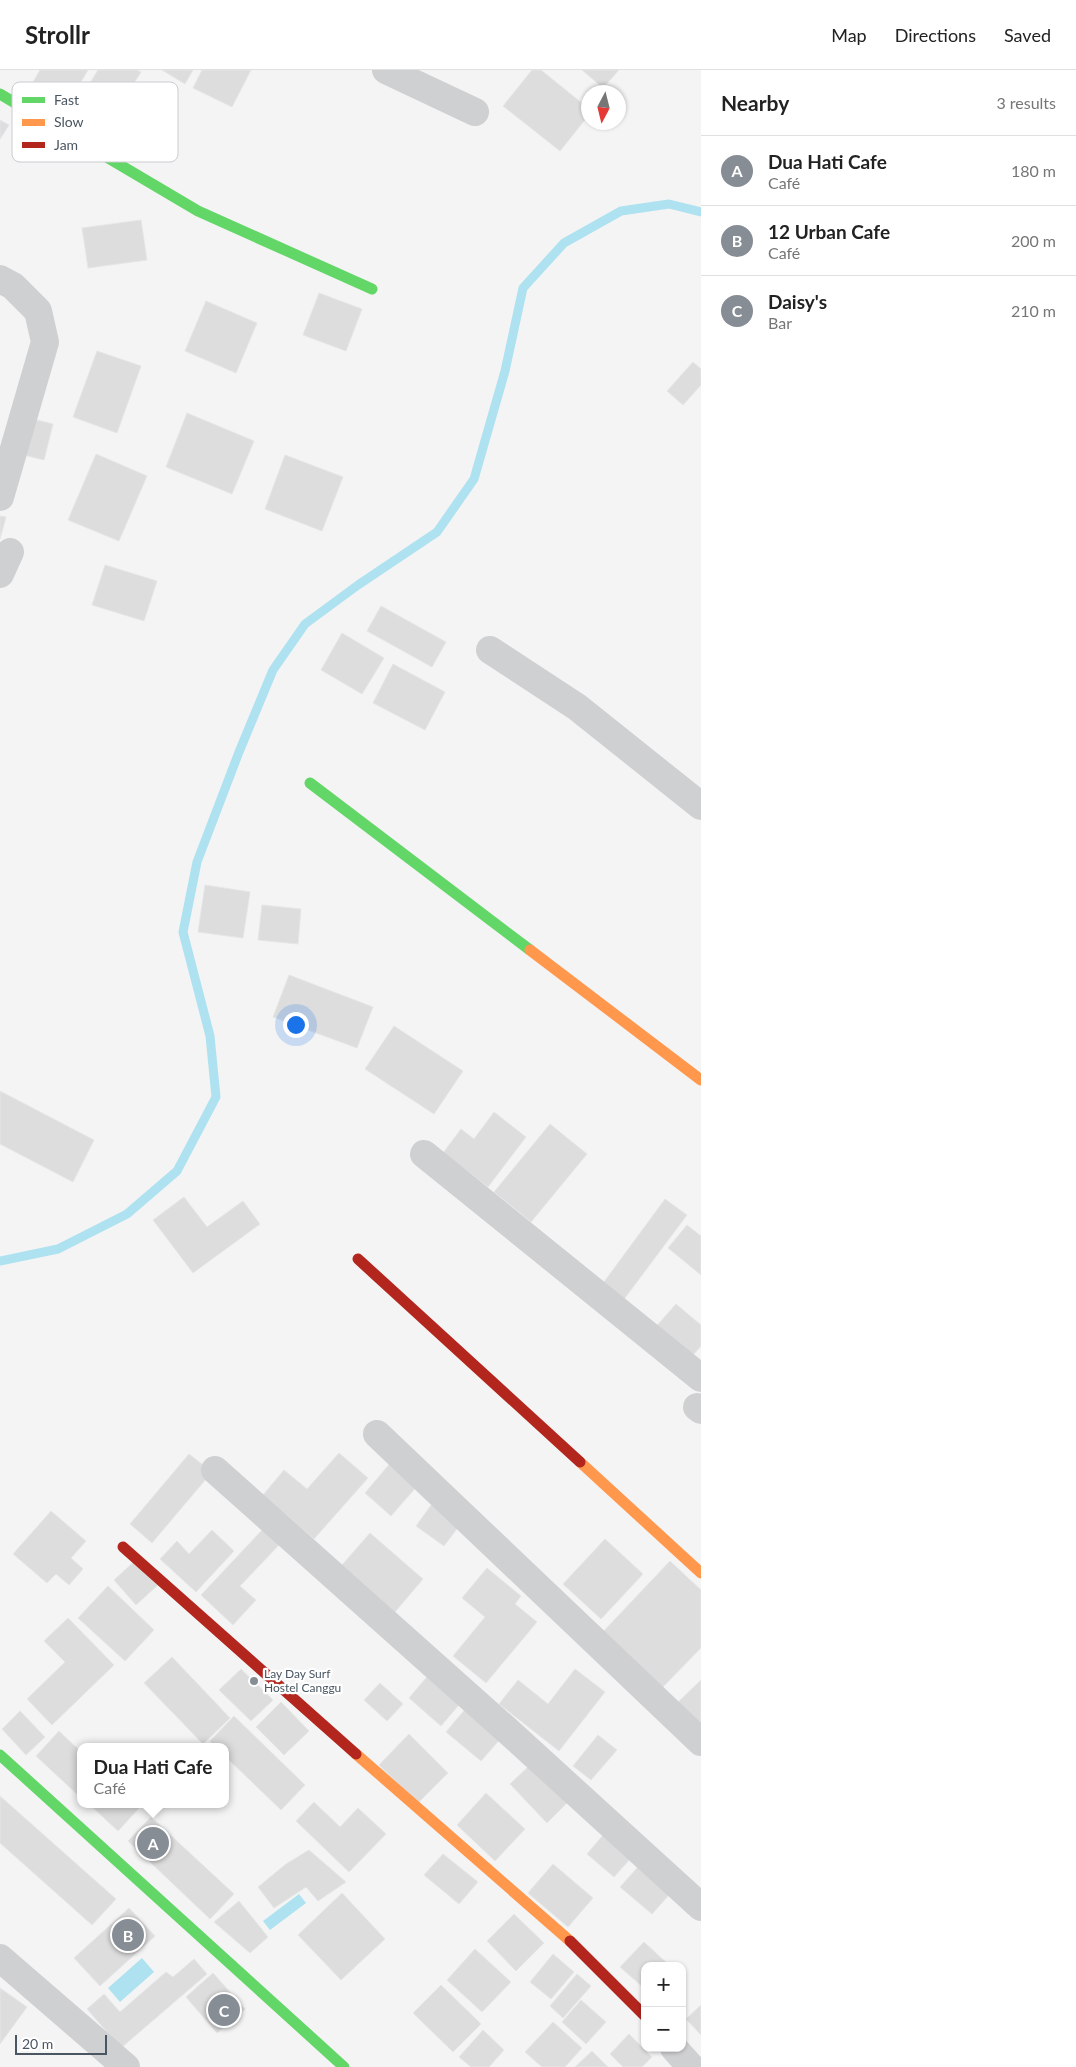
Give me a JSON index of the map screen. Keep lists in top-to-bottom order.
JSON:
{
  "places": ["Lay Day Surf Hostel Canggu"],
  "legend": ["Fast", "Slow", "Jam"],
  "scale_bar": "20 m",
  "north": "bottom",
  "page": {
    "header": "Strollr",
    "nav": ["Map", "Directions", "Saved"],
    "heading": ["Nearby", "3 results"],
    "list": [
      {
        "mark": "A",
        "name": "Dua Hati Cafe",
        "note": "Café",
        "value": "180 m"
      },
      {
        "mark": "B",
        "name": "12 Urban Cafe",
        "note": "Café",
        "value": "200 m"
      },
      {
        "mark": "C",
        "name": "Daisy's",
        "note": "Bar",
        "value": "210 m"
      }
    ],
    "popup": ["Dua Hati Cafe", "Café"],
    "pins": ["A", "B", "C"],
    "map_buttons": ["+", "−"],
    "scale": "20 m"
  }
}
